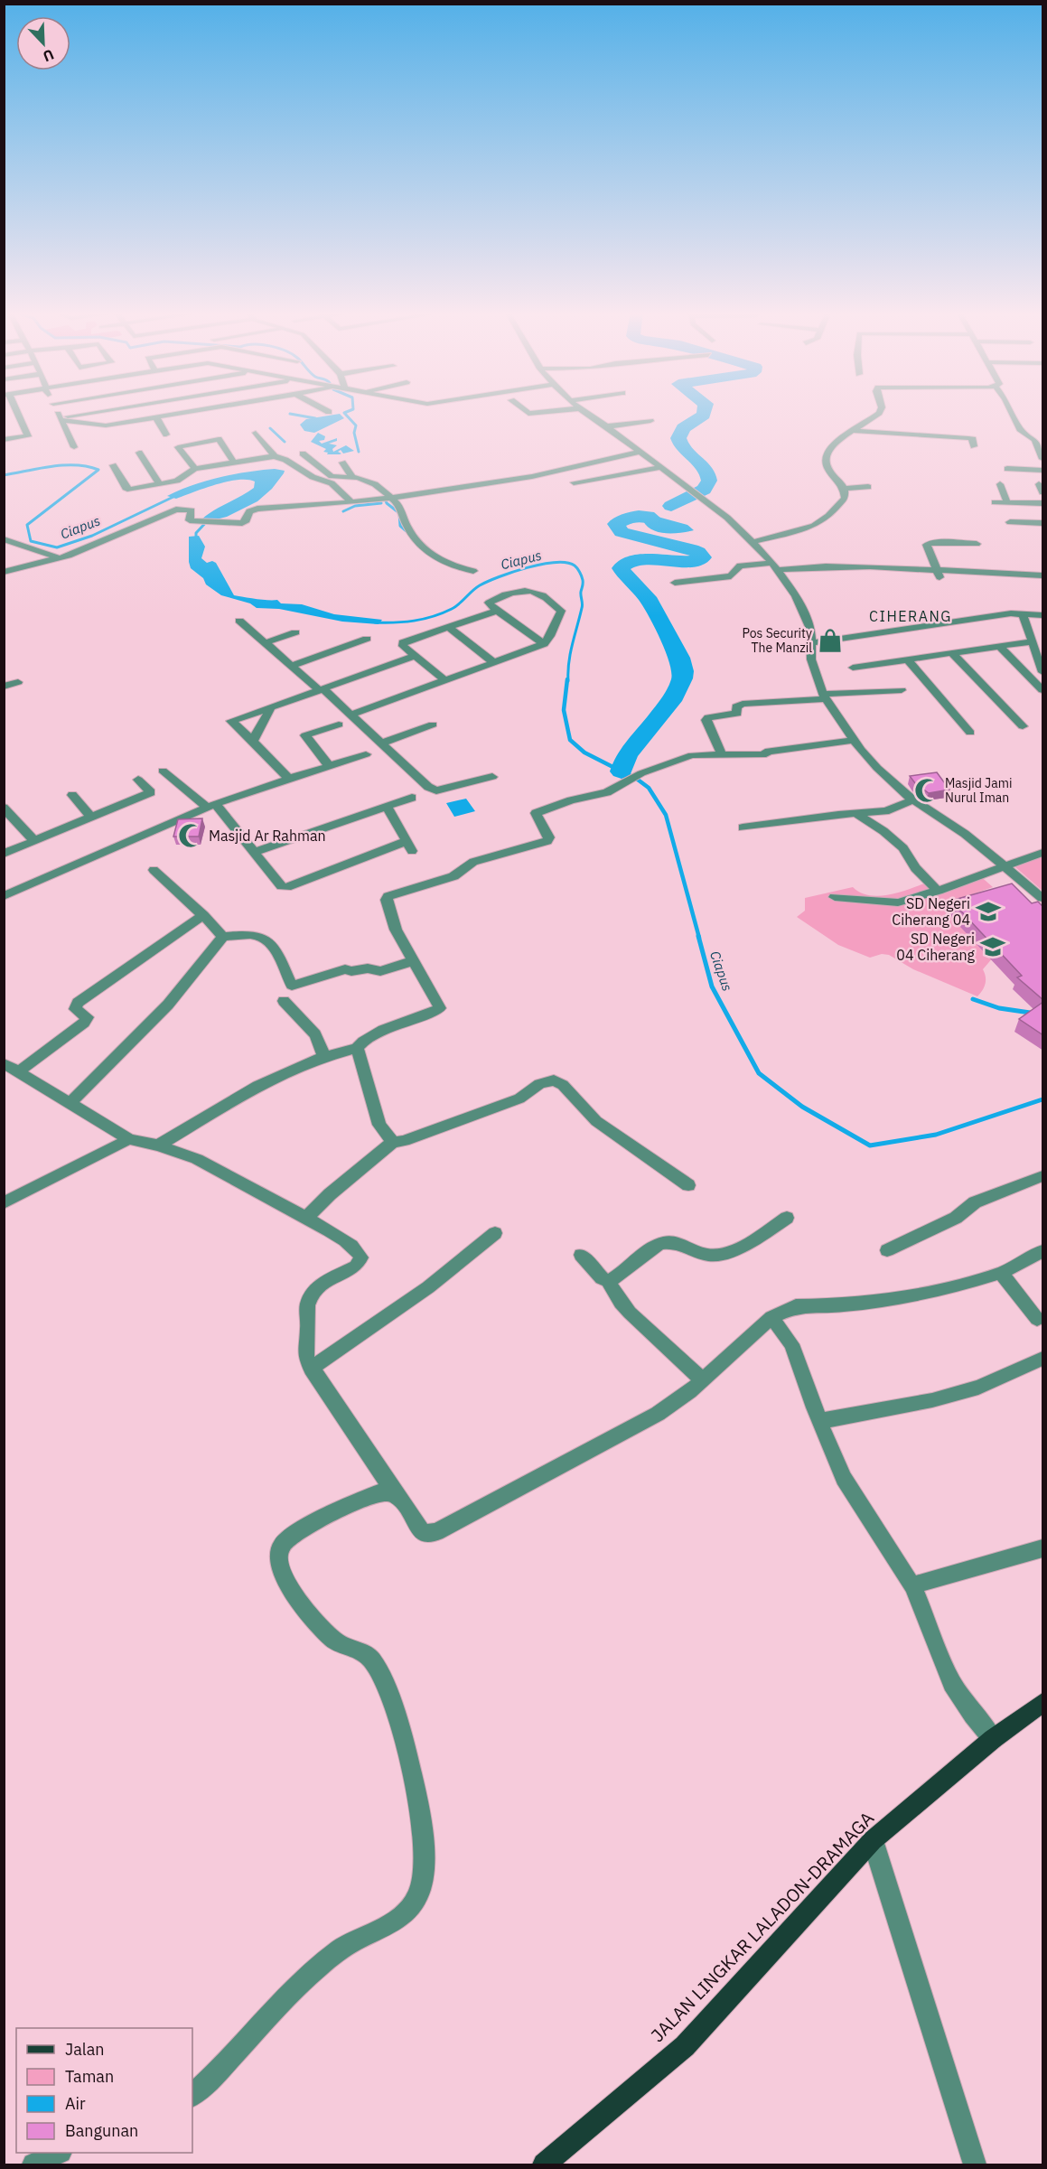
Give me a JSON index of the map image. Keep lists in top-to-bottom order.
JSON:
{
  "streets": {
    "main road": ["JALAN LINGKAR LALADON-DRAMAGA"]
  },
  "districts": ["CIHERANG"],
  "water": ["Ciapus"],
  "places": {
    "shop": ["Pos Security The Manzil"],
    "mosque": ["Masjid Jami Nurul Iman", "Masjid Ar Rahman"],
    "school or university": ["SD Negeri Ciherang 04", "SD Negeri 04 Ciherang"]
  },
  "legend": [
    "Jalan",
    "Taman",
    "Air",
    "Bangunan"
  ],
  "north": "bottom right"
}
